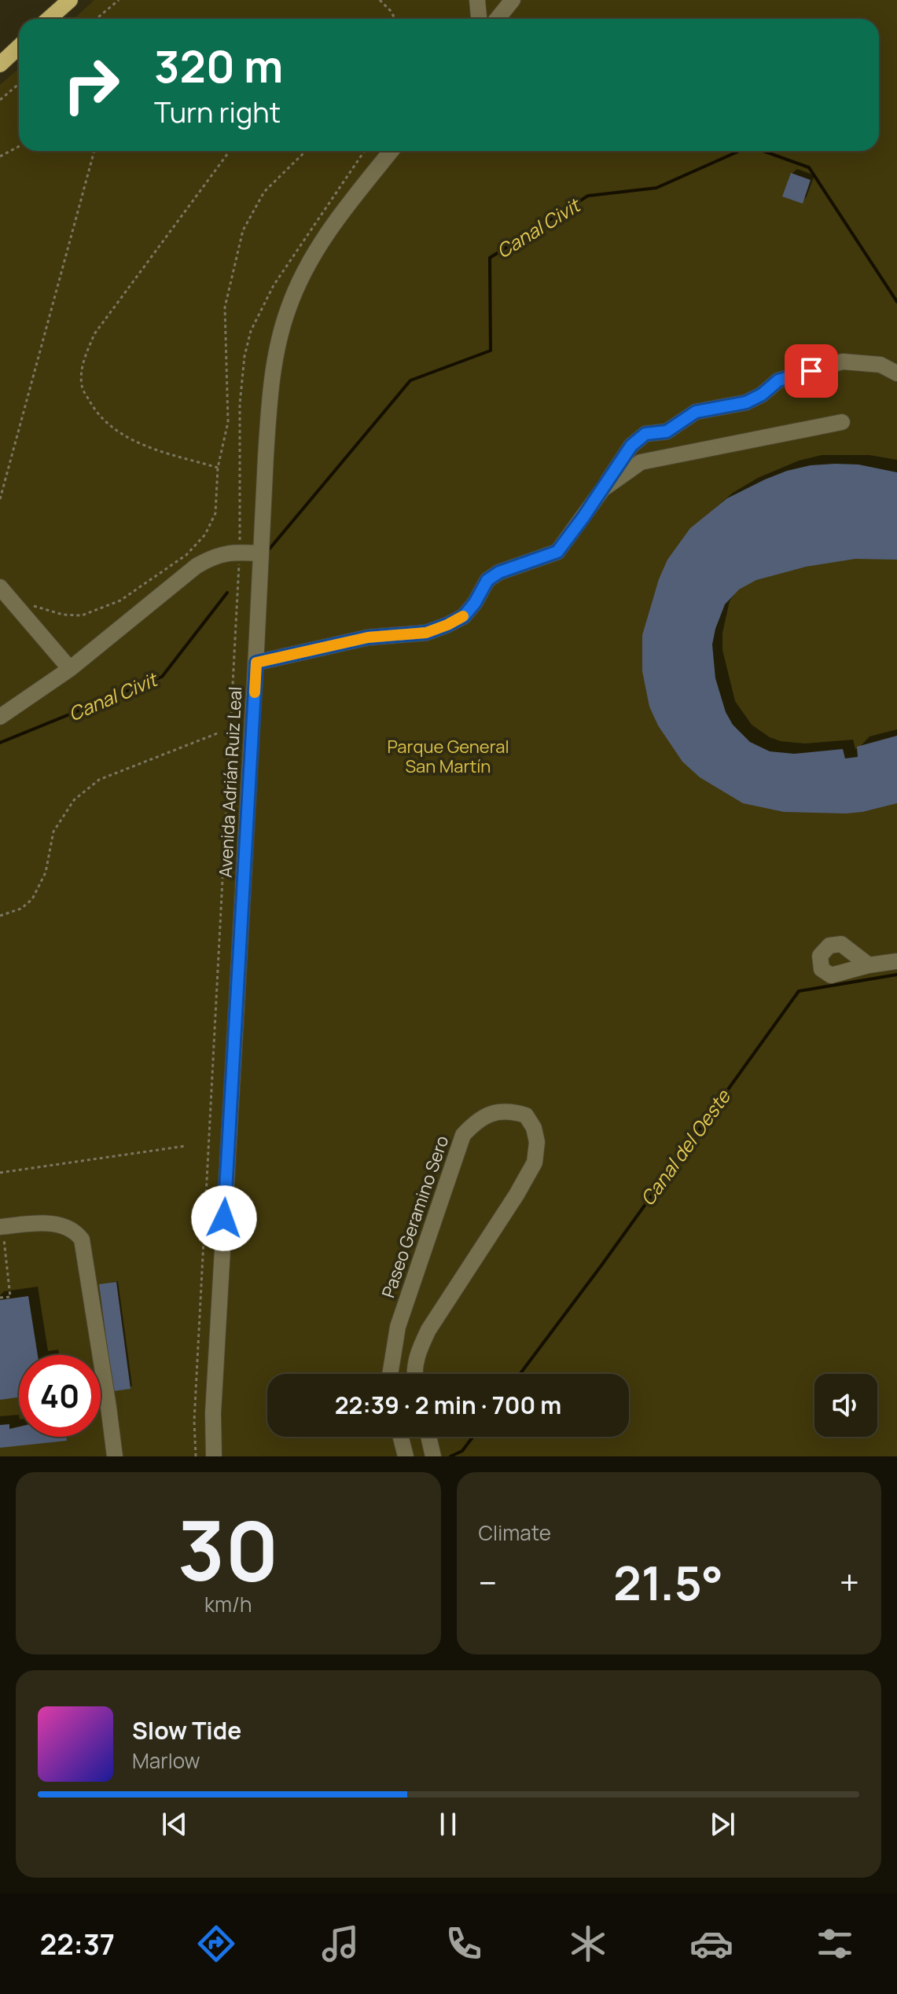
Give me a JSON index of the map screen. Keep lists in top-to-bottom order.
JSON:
{
  "streets": {
    "street": ["Avenida Adrián Ruiz Leal", "Paseo Geramino Sero"]
  },
  "water": ["Canal Civit", "Canal del Oeste"],
  "parks": ["Parque General San Martín"],
  "page": {
    "turn": ["320 m", "Turn right"],
    "limit": "40",
    "trip": "22:39 · 2 min · 700 m",
    "tile": [
      ["30", "km/h"],
      "Climate"
    ],
    "heat": ["−", "21.5°", "+"],
    "song": ["Slow Tide", "Marlow"],
    "tabs": "22:37"
  }
}
